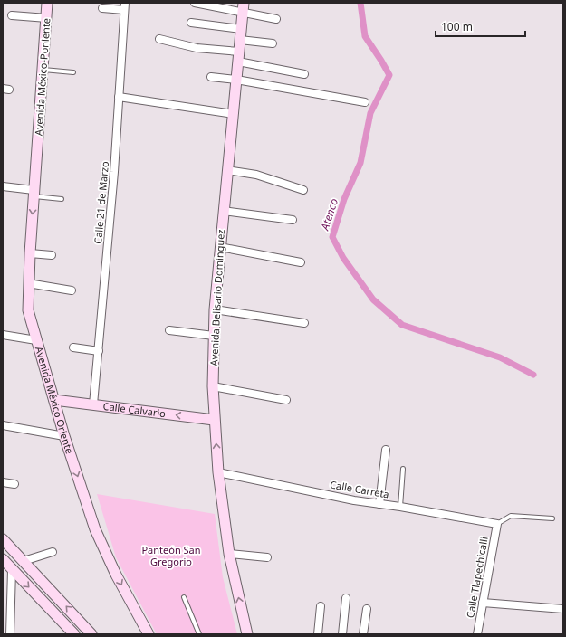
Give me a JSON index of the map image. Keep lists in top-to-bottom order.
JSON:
{
  "streets": {
    "main road": [
      "Avenida México-Poniente",
      "Avenida Belisario Domínguez",
      "Avenida México Oriente",
      "Calle Calvario"
    ],
    "street": ["Calle 21 de Marzo", "Calle Carreta", "Calle Tlapechicalli"]
  },
  "crossings": [
    ["Avenida México-Poniente", "Avenida México Oriente"],
    ["Calle 21 de Marzo", "Calle Calvario"],
    ["Avenida Belisario Domínguez", "Calle Calvario"],
    ["Avenida Belisario Domínguez", "Calle Carreta"],
    ["Avenida México Oriente", "Calle Calvario"],
    ["Calle Carreta", "Calle Tlapechicalli"]
  ],
  "one_way": ["Calle Calvario"],
  "water": ["Atenco"],
  "parks": ["Panteón San Gregorio"],
  "scale_bar": "100 m"
}
